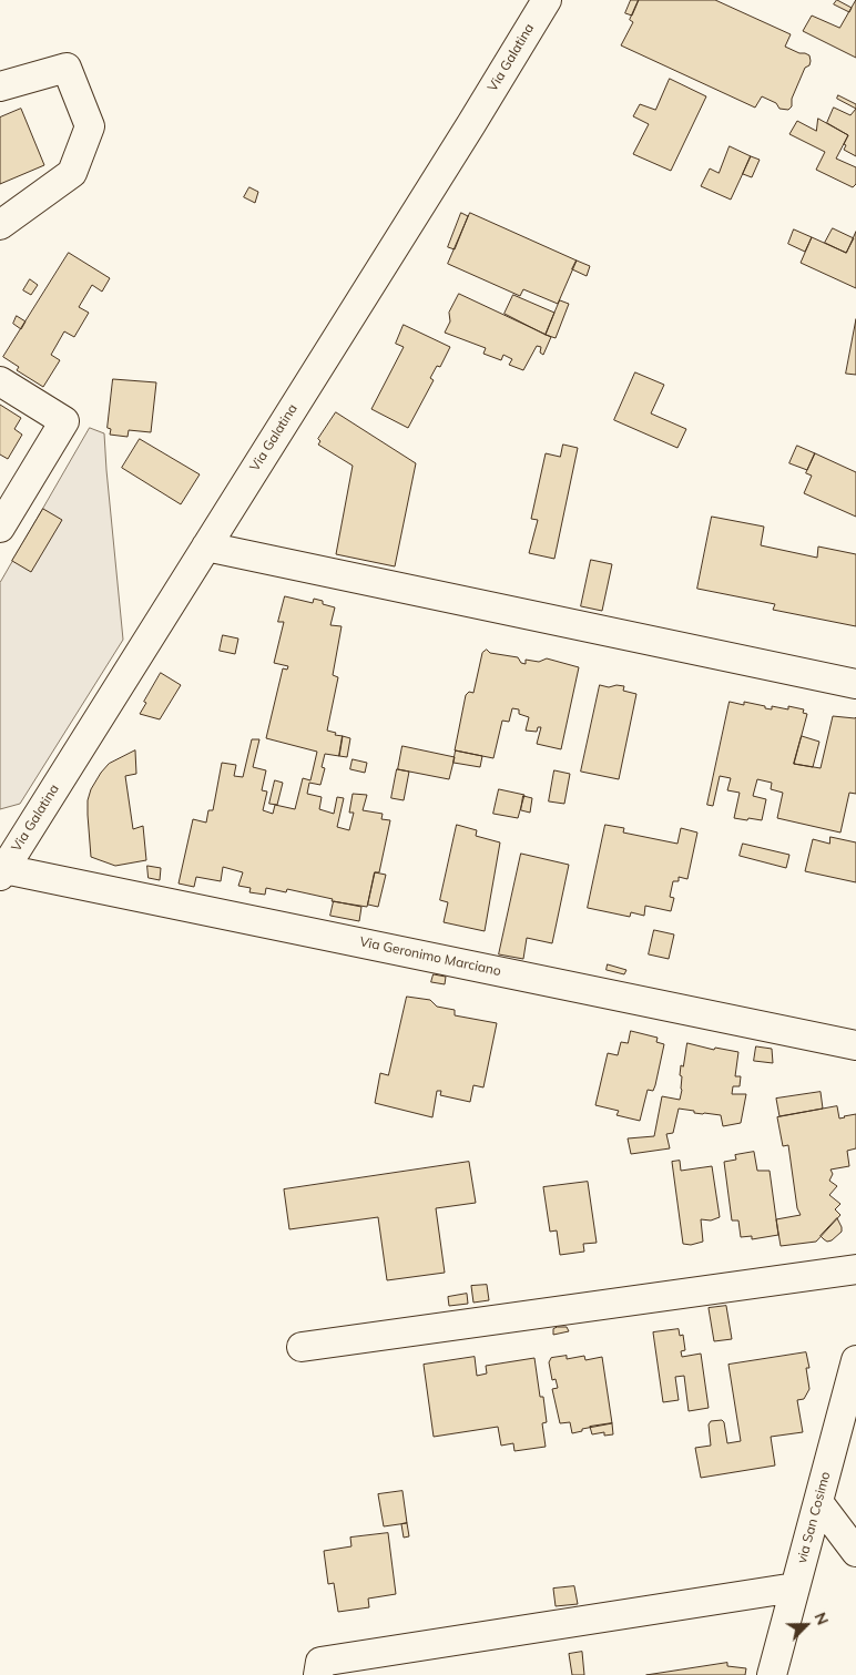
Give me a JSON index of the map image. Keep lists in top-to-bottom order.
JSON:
{
  "streets": {
    "street": ["Via Galatina", "Via Geronimo Marciano", "via San Cosimo"]
  },
  "crossings": [
    ["Via Galatina", "Via Geronimo Marciano"]
  ],
  "north": "top right"
}
